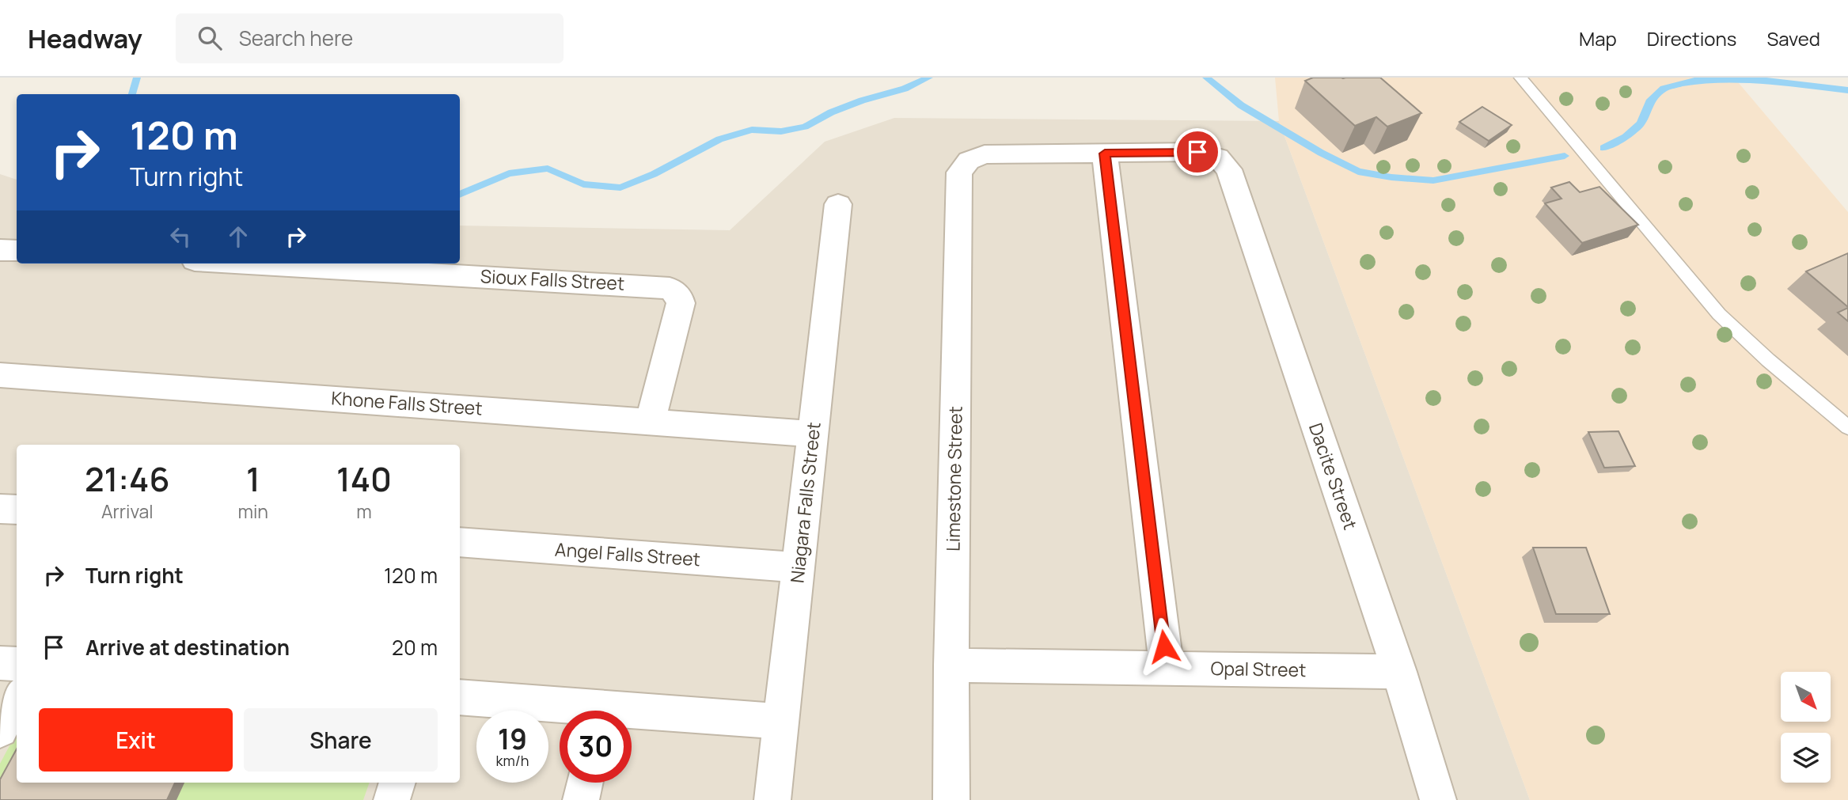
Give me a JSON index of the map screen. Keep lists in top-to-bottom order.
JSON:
{
  "streets": {
    "street": [
      "Sioux Falls Street",
      "Khone Falls Street",
      "Dacite Street",
      "Limestone Street",
      "Niagara Falls Street",
      "Angel Falls Street",
      "Opal Street"
    ]
  },
  "crossings": [
    ["Sioux Falls Street", "Khone Falls Street"],
    ["Khone Falls Street", "Niagara Falls Street"],
    ["Dacite Street", "Limestone Street"],
    ["Dacite Street", "Opal Street"],
    ["Limestone Street", "Opal Street"],
    ["Niagara Falls Street", "Angel Falls Street"]
  ],
  "north": "bottom right",
  "page": {
    "header": "Headway",
    "search": "Search here",
    "nav": ["Map", "Directions", "Saved"],
    "turn": ["120 m", "Turn right"],
    "eta": [
      "21:46",
      "Arrival",
      "1",
      "min",
      "140",
      "m"
    ],
    "list": [
      {
        "name": "Turn right",
        "value": "120 m"
      },
      {
        "name": "Arrive at destination",
        "value": "20 m"
      }
    ],
    "buttons": ["Exit", "Share"],
    "speed": "19 km/h",
    "limit": "30"
  }
}
